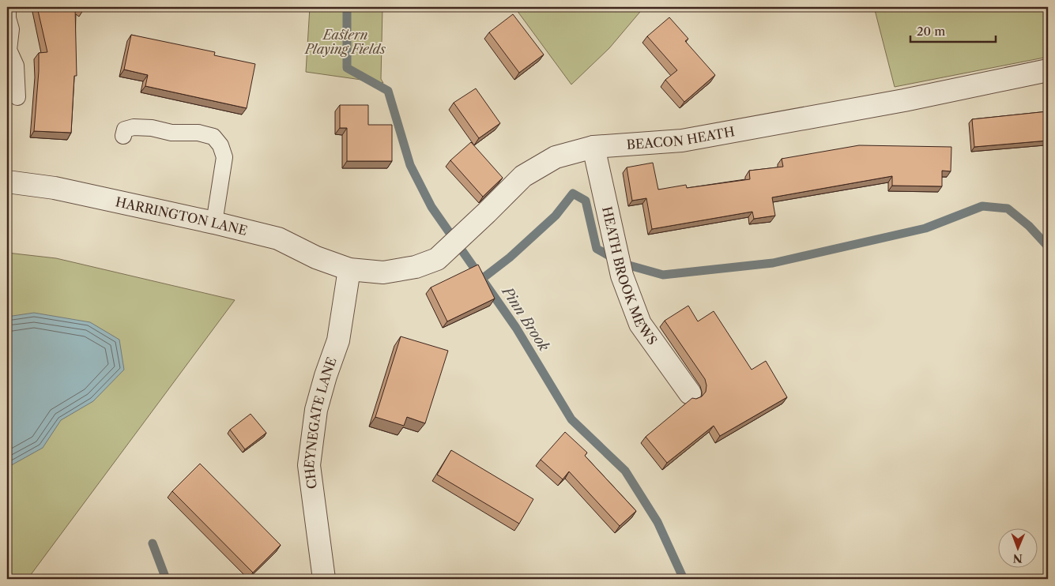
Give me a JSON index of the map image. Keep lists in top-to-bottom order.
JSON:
{
  "streets": {
    "street": [
      "BEACON HEATH",
      "HARRINGTON LANE",
      "HEATH BROOK MEWS",
      "CHEYNEGATE LANE"
    ]
  },
  "crossings": [
    ["BEACON HEATH", "HARRINGTON LANE"],
    ["BEACON HEATH", "HEATH BROOK MEWS"],
    ["BEACON HEATH", "CHEYNEGATE LANE"],
    ["HARRINGTON LANE", "CHEYNEGATE LANE"]
  ],
  "water": ["Pinn Brook"],
  "parks": ["Eastern Playing Fields"],
  "scale_bar": "20 m",
  "north": "bottom"
}
